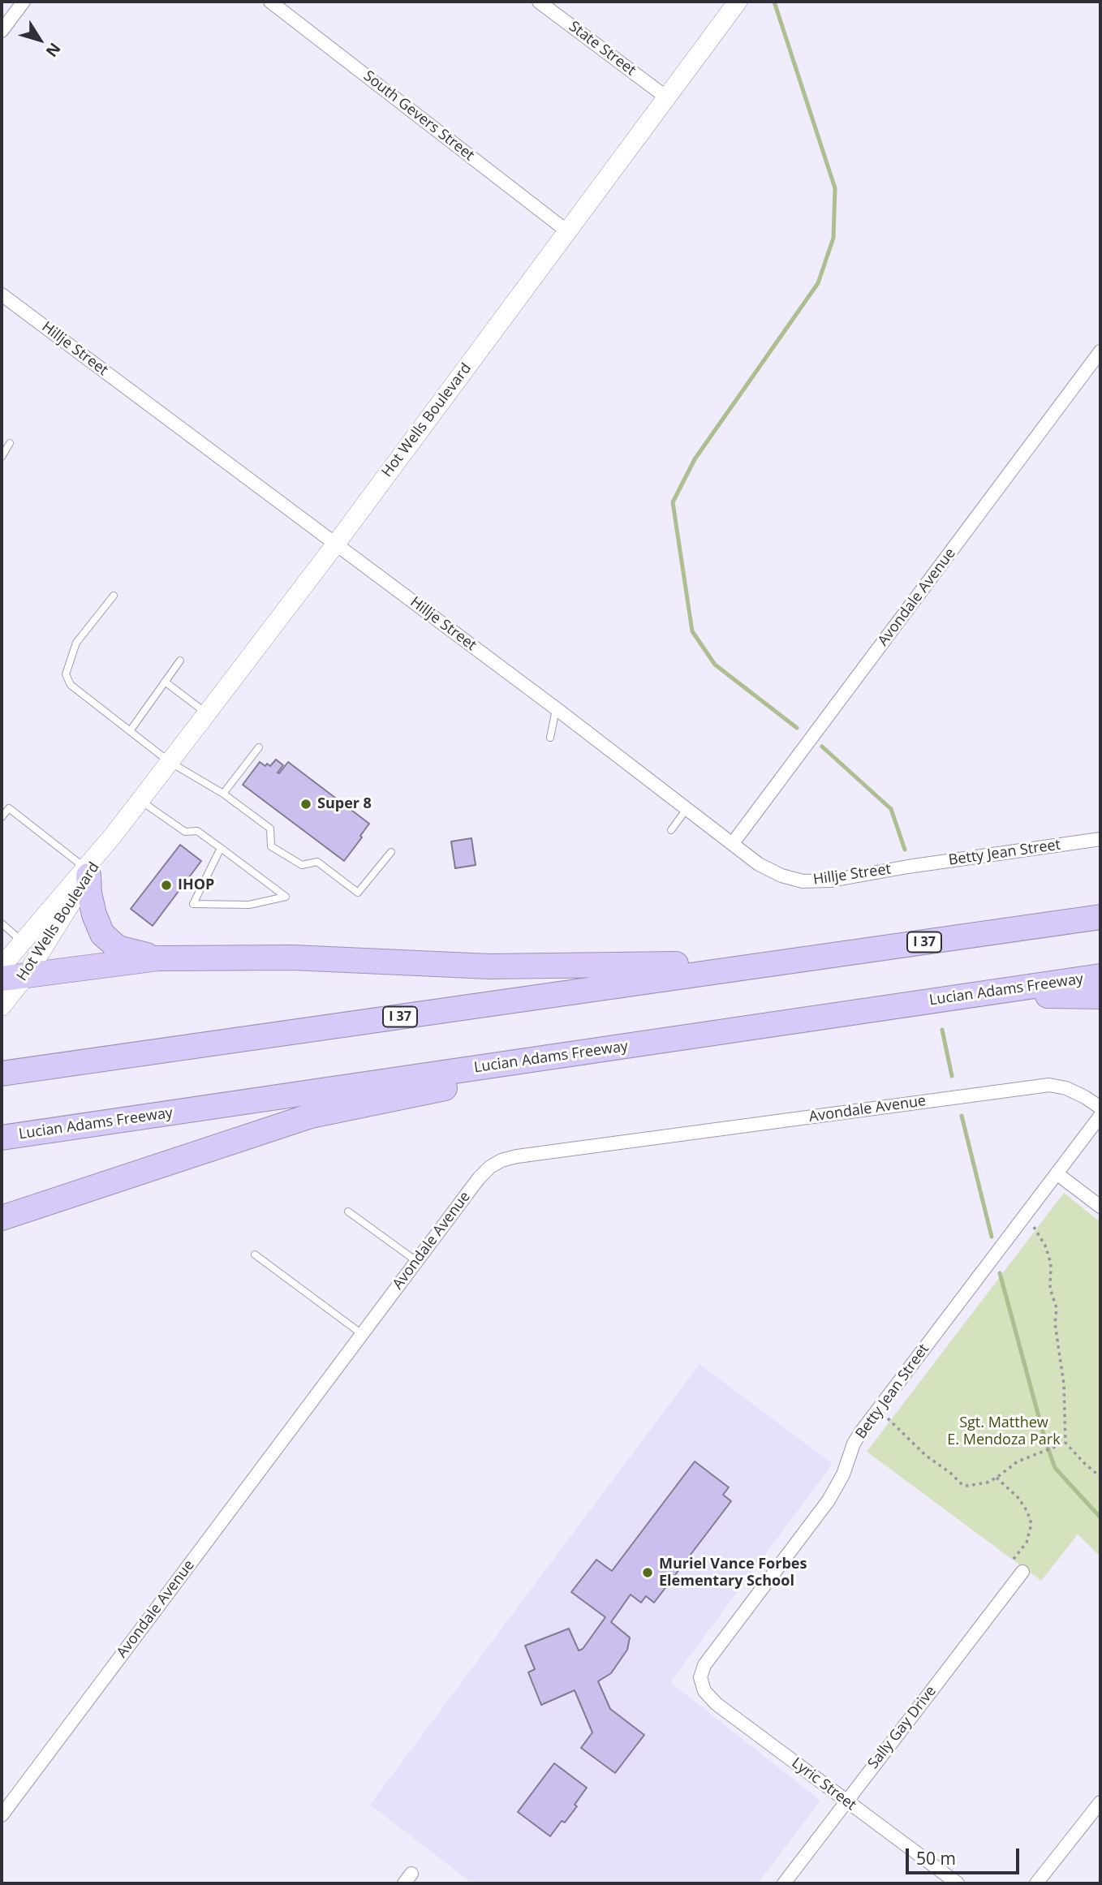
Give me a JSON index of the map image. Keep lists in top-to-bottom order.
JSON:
{
  "streets": {
    "highway": ["I 37", "Lucian Adams Freeway"],
    "street": [
      "State Street",
      "South Gevers Street",
      "Hillje Street",
      "Hot Wells Boulevard",
      "Avondale Avenue",
      "Betty Jean Street",
      "Sally Gay Drive",
      "Lyric Street"
    ]
  },
  "crossings": [
    ["State Street", "Hot Wells Boulevard"],
    ["South Gevers Street", "Hot Wells Boulevard"],
    ["Hillje Street", "Hot Wells Boulevard"],
    ["Hillje Street", "Avondale Avenue"],
    ["Hillje Street", "Betty Jean Street"],
    ["Betty Jean Street", "Lyric Street"],
    ["Sally Gay Drive", "Lyric Street"]
  ],
  "parks": ["Sgt. Matthew E. Mendoza Park"],
  "places": ["Super 8", "IHOP", "Muriel Vance Forbes Elementary School"],
  "scale_bar": "50 m",
  "north": "bottom right"
}
